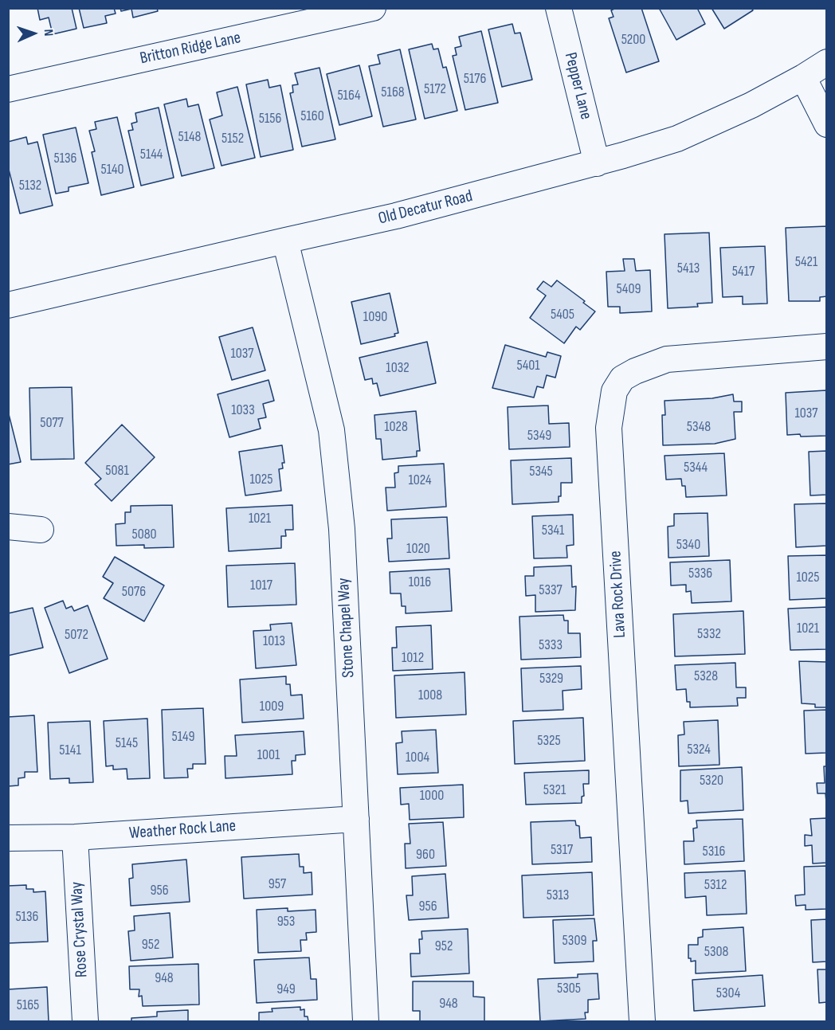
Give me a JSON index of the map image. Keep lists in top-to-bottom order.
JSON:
{
  "streets": {
    "street": [
      "Britton Ridge Lane",
      "Pepper Lane",
      "Old Decatur Road",
      "Lava Rock Drive",
      "Stone Chapel Way",
      "Weather Rock Lane",
      "Rose Crystal Way"
    ]
  },
  "crossings": [
    ["Pepper Lane", "Old Decatur Road"],
    ["Old Decatur Road", "Stone Chapel Way"],
    ["Stone Chapel Way", "Weather Rock Lane"],
    ["Weather Rock Lane", "Rose Crystal Way"]
  ],
  "house_numbers": [
    "5200",
    "5176",
    "5172",
    "5168",
    "5164",
    "5160",
    "5156",
    "5148",
    "5152",
    "5144",
    "5136",
    "5140",
    "5132",
    "5421",
    "5413",
    "5417",
    "5409",
    "5405",
    "1090",
    "1037",
    "5401",
    "1032",
    "1033",
    "1037",
    "5077",
    "1028",
    "5348",
    "5349",
    "5344",
    "5081",
    "5345",
    "1025",
    "1024",
    "1021",
    "5341",
    "5080",
    "5340",
    "1020",
    "5336",
    "1025",
    "1016",
    "1017",
    "5337",
    "5076",
    "1021",
    "5332",
    "5072",
    "1013",
    "5333",
    "1012",
    "5328",
    "5329",
    "1008",
    "1009",
    "5149",
    "5325",
    "5145",
    "5324",
    "5141",
    "1001",
    "1004",
    "5320",
    "5321",
    "1000",
    "5317",
    "5316",
    "960",
    "957",
    "5312",
    "956",
    "5313",
    "956",
    "5136",
    "953",
    "5309",
    "952",
    "952",
    "5308",
    "948",
    "5305",
    "949",
    "5304",
    "948",
    "5165"
  ],
  "north": "right"
}
